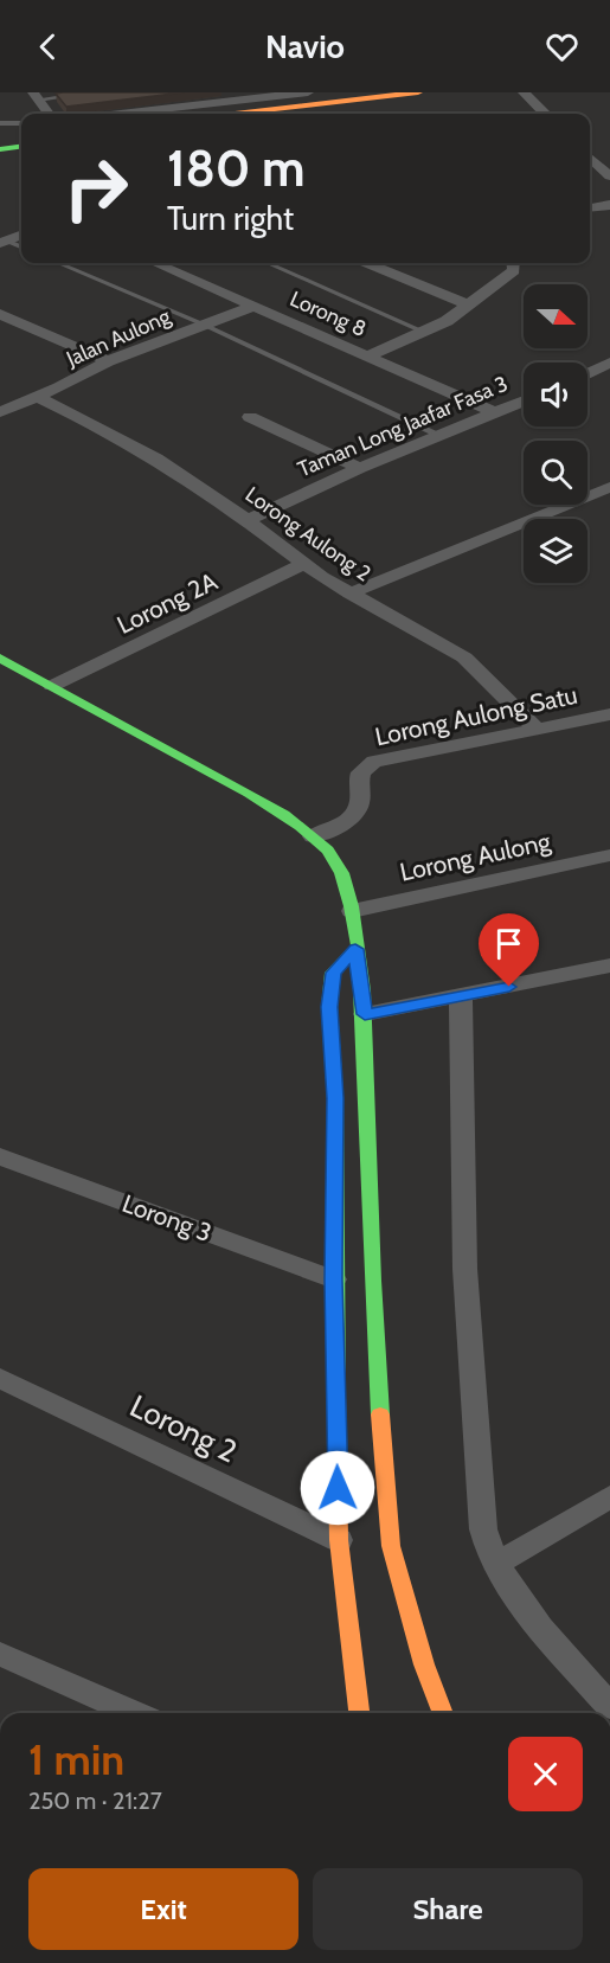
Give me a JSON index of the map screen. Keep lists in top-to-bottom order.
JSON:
{
  "streets": {
    "street": [
      "Lorong 8",
      "Jalan Aulong",
      "Taman Long Jaafar Fasa 3",
      "Lorong Aulong 2",
      "Lorong 2A",
      "Lorong Aulong Satu",
      "Lorong Aulong",
      "Lorong 3",
      "Lorong 2"
    ]
  },
  "crossings": [
    ["Lorong 8", "Jalan Aulong"],
    ["Lorong 8", "Taman Long Jaafar Fasa 3"],
    ["Jalan Aulong", "Lorong Aulong 2"],
    ["Taman Long Jaafar Fasa 3", "Lorong Aulong 2"],
    ["Lorong Aulong 2", "Lorong 2A"],
    ["Lorong Aulong 2", "Lorong Aulong Satu"]
  ],
  "north": "right",
  "page": {
    "header": "Navio",
    "turn": ["180 m", "Turn right"],
    "heading": ["1 min", "250 m · 21:27"],
    "buttons": ["Exit", "Share"]
  }
}
